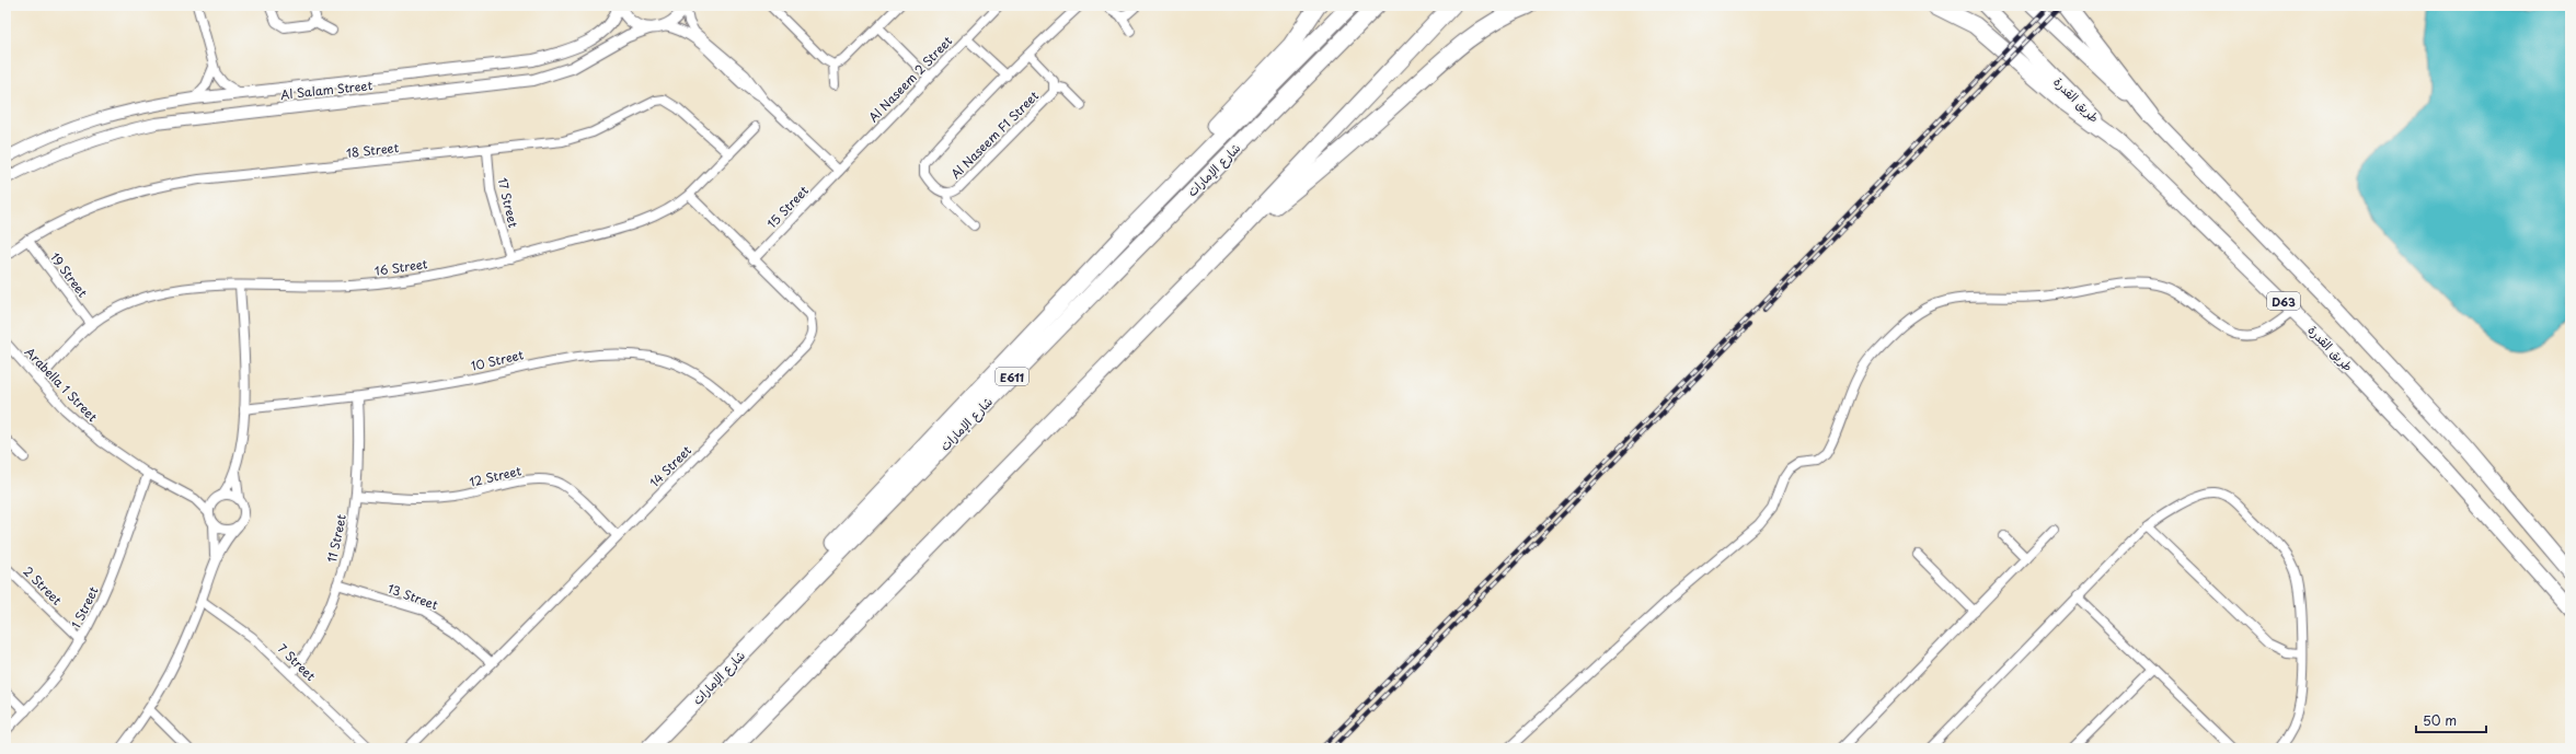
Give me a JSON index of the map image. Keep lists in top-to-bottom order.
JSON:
{
  "streets": {
    "highway": ["شارع الإمارات", "E611"],
    "main road": ["طريق القدرة", "D63"],
    "street": [
      "Al Naseem 2 Street",
      "Al Salam Street",
      "Al Naseem F1 Street",
      "18 Street",
      "17 Street",
      "15 Street",
      "16 Street",
      "19 Street",
      "10 Street",
      "Arabella 1 Street",
      "14 Street",
      "12 Street",
      "11 Street",
      "2 Street",
      "13 Street",
      "1 Street",
      "7 Street"
    ]
  },
  "crossings": [
    ["Al Naseem 2 Street", "15 Street"],
    ["18 Street", "17 Street"],
    ["18 Street", "16 Street"],
    ["18 Street", "19 Street"],
    ["17 Street", "16 Street"],
    ["15 Street", "14 Street"],
    ["16 Street", "19 Street"],
    ["16 Street", "Arabella 1 Street"],
    ["16 Street", "14 Street"],
    ["10 Street", "14 Street"],
    ["10 Street", "11 Street"],
    ["Arabella 1 Street", "1 Street"],
    ["14 Street", "12 Street"],
    ["14 Street", "13 Street"],
    ["12 Street", "11 Street"],
    ["11 Street", "13 Street"],
    ["11 Street", "7 Street"],
    ["2 Street", "1 Street"]
  ],
  "scale_bar": "50 m"
}
